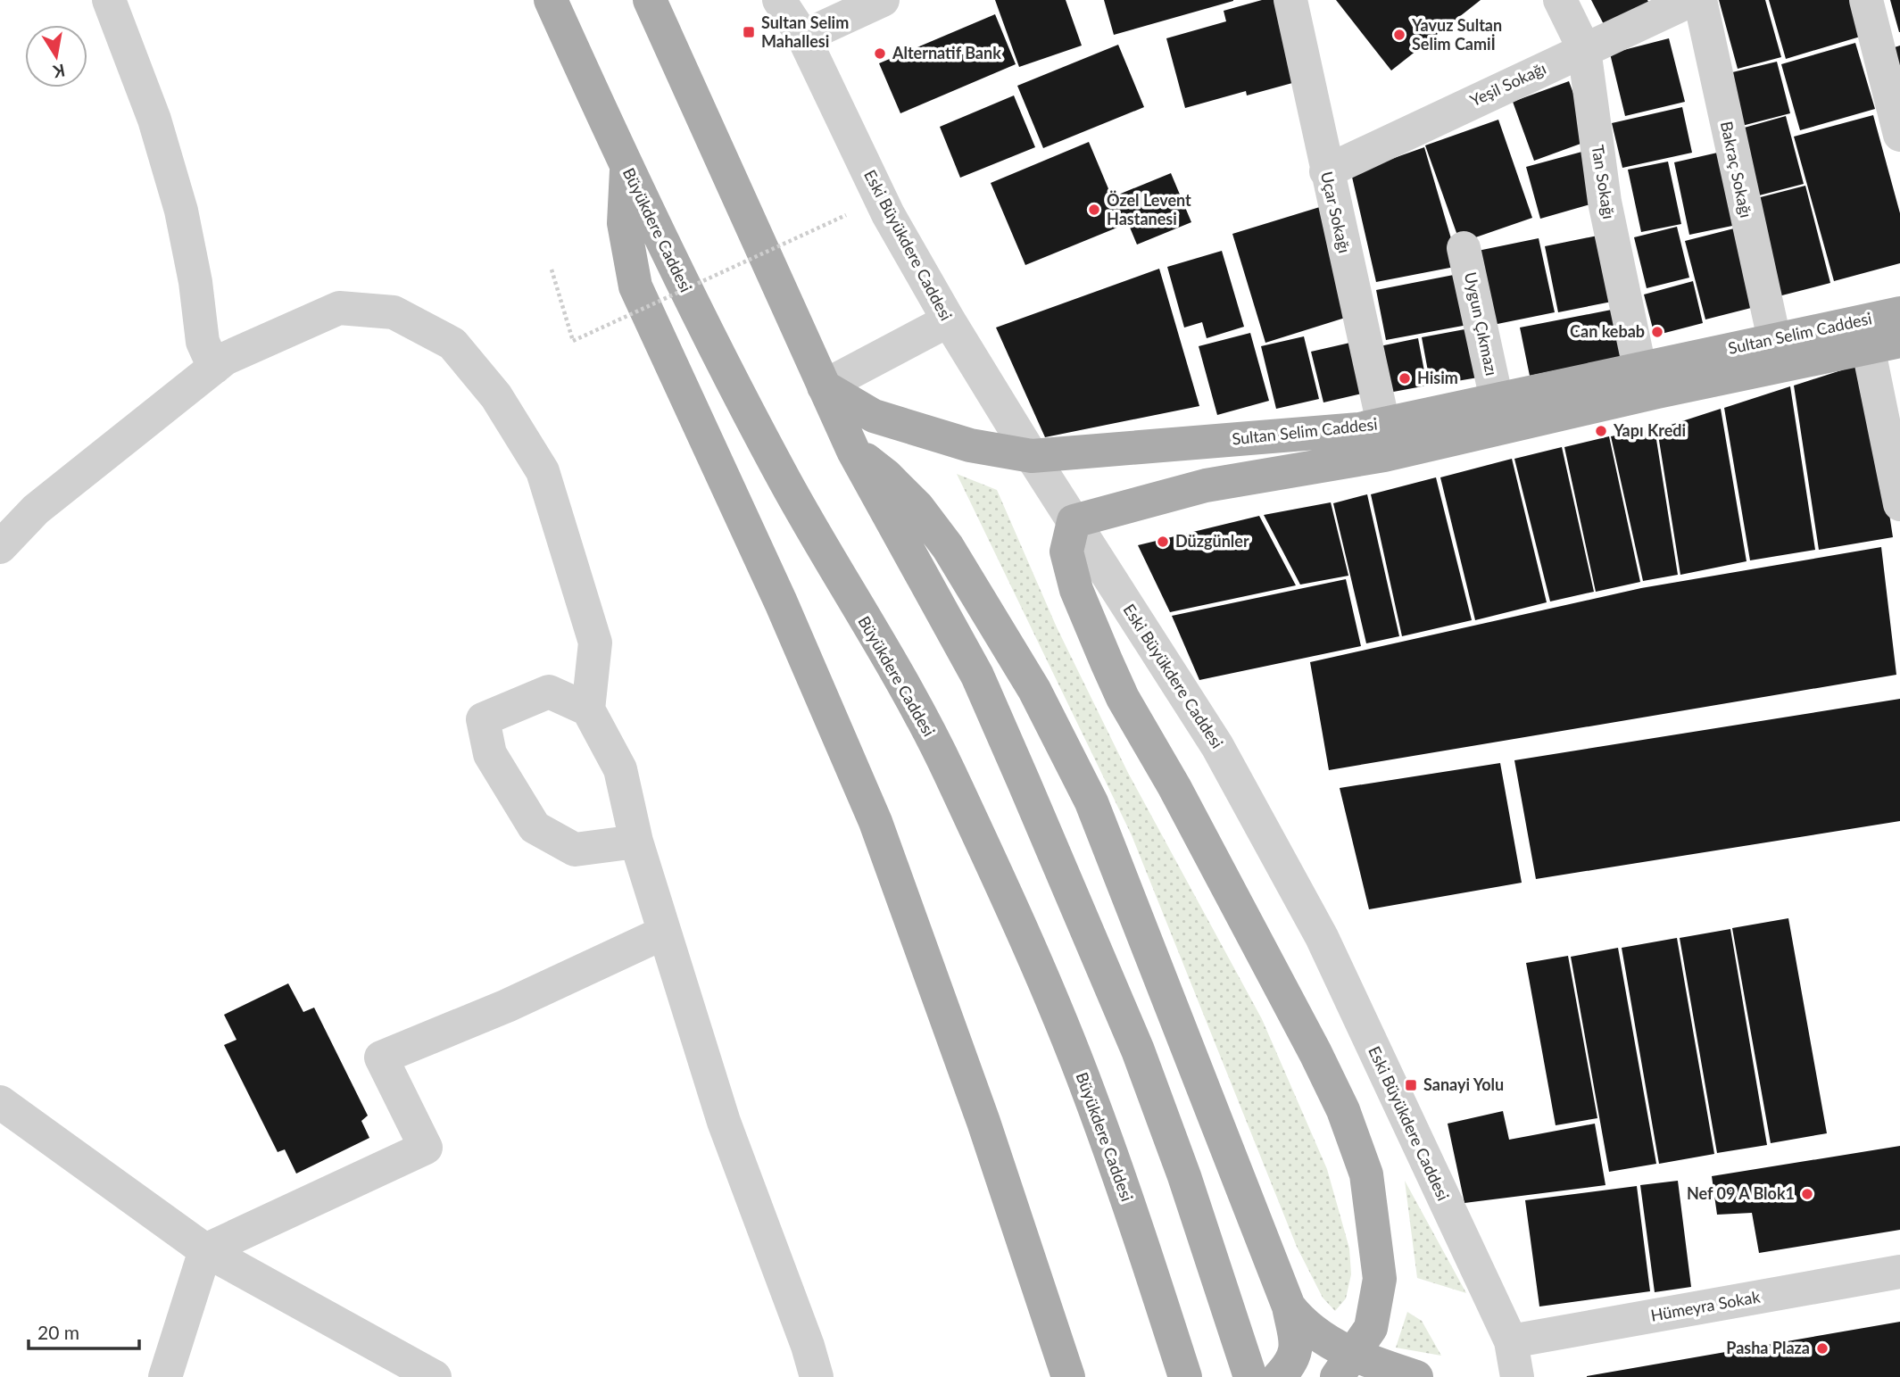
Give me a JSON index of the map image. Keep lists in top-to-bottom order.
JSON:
{
  "streets": {
    "main road": ["Büyükdere Caddesi", "Sultan Selim Caddesi"],
    "street": [
      "Yeşil Sokağı",
      "Bakraç Sokağı",
      "Tan Sokağı",
      "Uçar Sokağı",
      "Eski Büyükdere Caddesi",
      "Uygun Çıkmazı",
      "Hümeyra Sokak"
    ]
  },
  "crossings": [
    ["Yeşil Sokağı", "Tan Sokağı"],
    ["Yeşil Sokağı", "Uçar Sokağı"],
    ["Bakraç Sokağı", "Sultan Selim Caddesi"],
    ["Tan Sokağı", "Sultan Selim Caddesi"],
    ["Uçar Sokağı", "Sultan Selim Caddesi"],
    ["Eski Büyükdere Caddesi", "Sultan Selim Caddesi"],
    ["Eski Büyükdere Caddesi", "Hümeyra Sokak"],
    ["Uygun Çıkmazı", "Sultan Selim Caddesi"]
  ],
  "places": {
    "transit": ["Sultan Selim Mahallesi", "Sanayi Yolu"],
    "other": [
      "Yavuz Sultan Selim Camiİ",
      "Alternatif Bank",
      "Özel Levent Hastanesi",
      "Can kebab",
      "Hisim",
      "Yapı Kredi",
      "Düzgünler",
      "Nef 09 A Blok1",
      "Pasha Plaza"
    ]
  },
  "scale_bar": "20 m",
  "north": "bottom"
}
